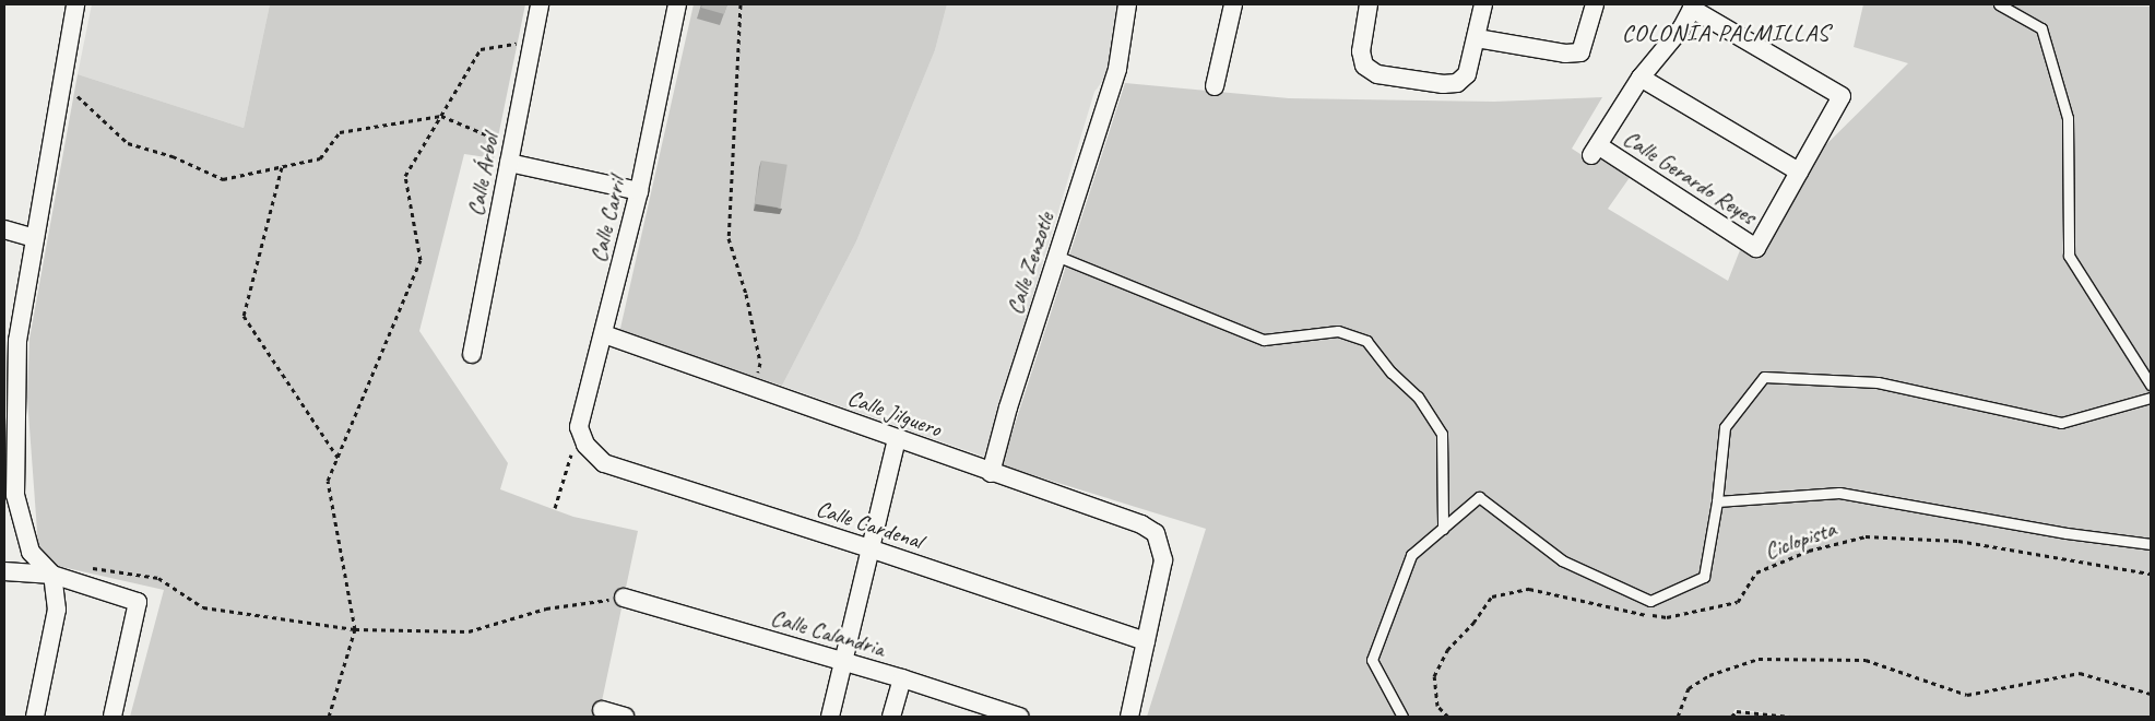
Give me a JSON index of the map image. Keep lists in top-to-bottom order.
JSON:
{
  "streets": {
    "street": [
      "Calle Árbol",
      "Calle Gerardo Reyes",
      "Calle Carril",
      "Calle Zenzotle",
      "Calle Jilguero",
      "Calle Cardenal",
      "Calle Calandria"
    ],
    "path": ["Ciclopista"]
  },
  "crossings": [
    ["Calle Carril", "Calle Jilguero"],
    ["Calle Carril", "Calle Cardenal"],
    ["Calle Zenzotle", "Calle Jilguero"],
    ["Calle Jilguero", "Calle Cardenal"]
  ],
  "districts": ["COLONIA PALMILLAS"]
}
